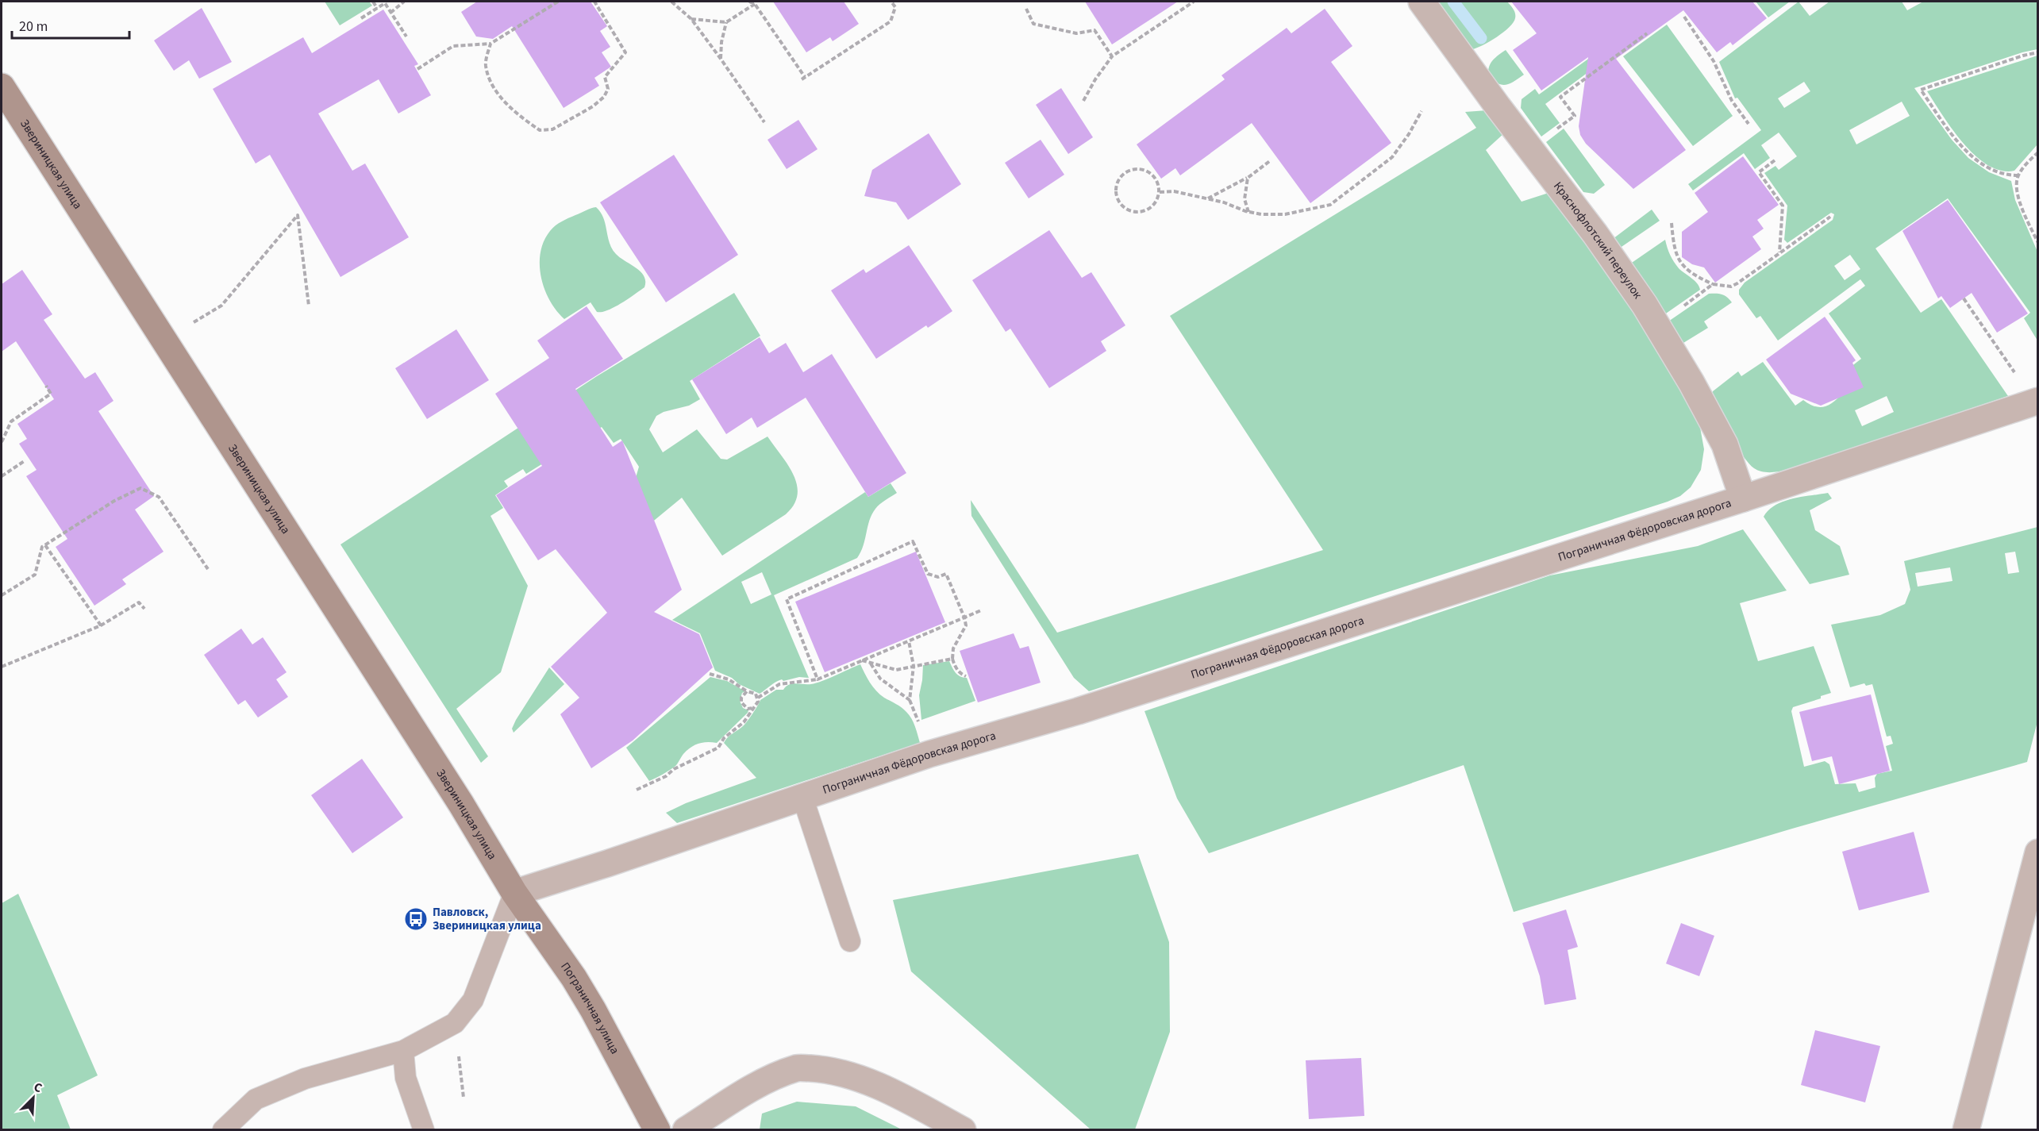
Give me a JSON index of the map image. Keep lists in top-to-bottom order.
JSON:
{
  "streets": {
    "street": [
      "Звериницкая улица",
      "Краснофлотский переулок",
      "Пограничная Фёдоровская дорога",
      "Пограничная улица"
    ]
  },
  "crossings": [
    ["Звериницкая улица", "Пограничная Фёдоровская дорога"],
    ["Звериницкая улица", "Пограничная улица"],
    ["Краснофлотский переулок", "Пограничная Фёдоровская дорога"],
    ["Пограничная Фёдоровская дорога", "Пограничная улица"]
  ],
  "places": {
    "bus stop": ["Павловск, Звериницкая улица"]
  },
  "scale_bar": "20 m",
  "north": "top right"
}
